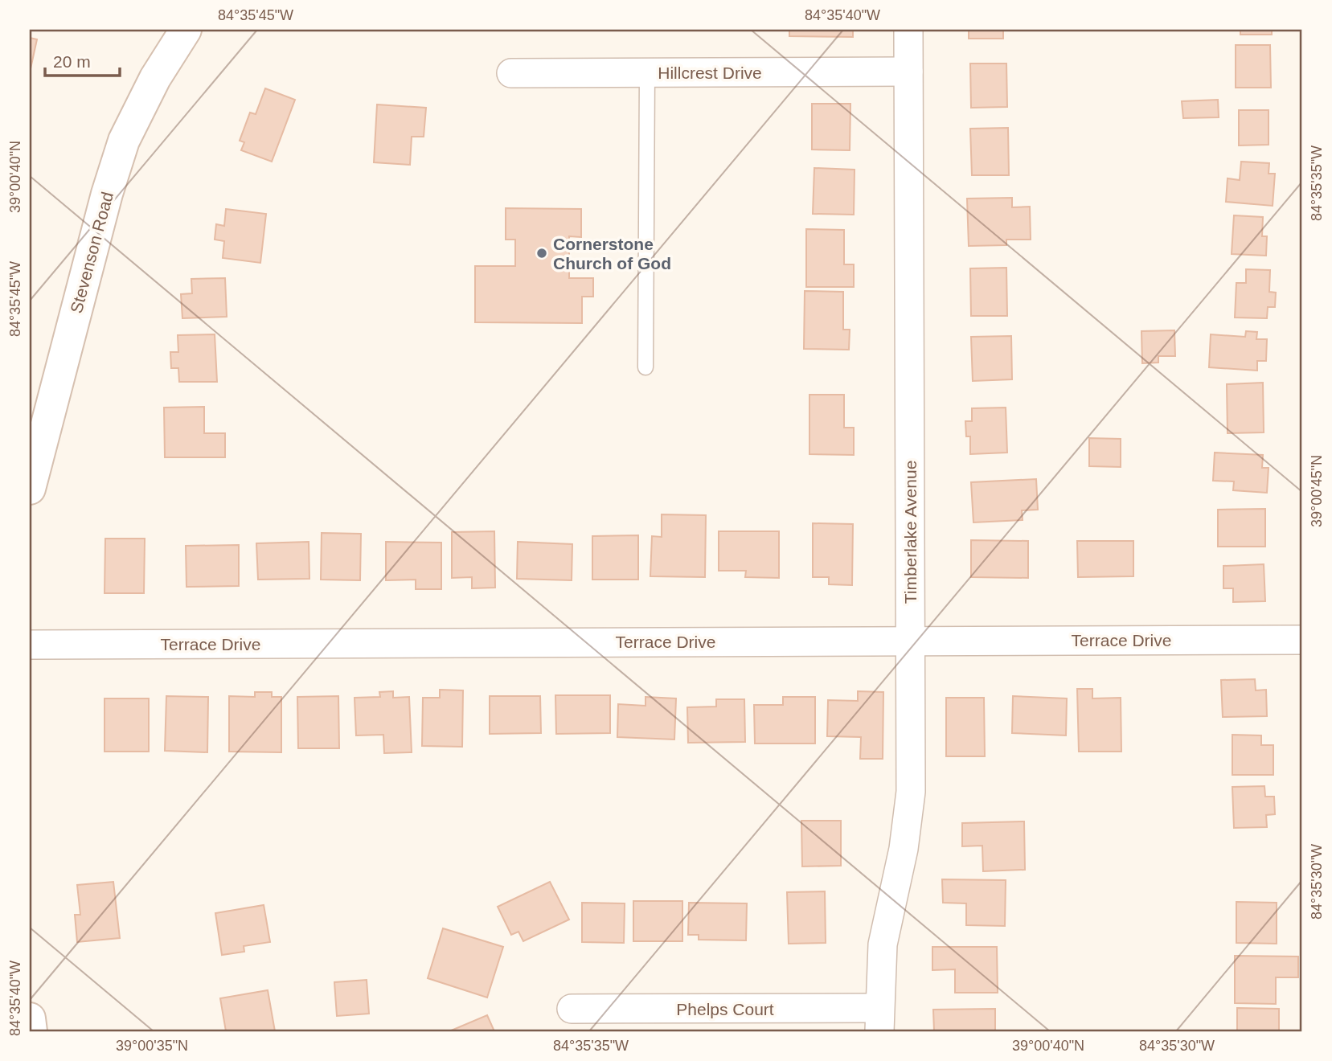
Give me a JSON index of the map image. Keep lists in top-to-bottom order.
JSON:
{
  "streets": {
    "main road": ["Stevenson Road"],
    "street": [
      "Hillcrest Drive",
      "Timberlake Avenue",
      "Terrace Drive",
      "Phelps Court"
    ]
  },
  "crossings": [
    ["Hillcrest Drive", "Timberlake Avenue"],
    ["Timberlake Avenue", "Terrace Drive"],
    ["Timberlake Avenue", "Phelps Court"]
  ],
  "places": ["Cornerstone Church of God"],
  "scale_bar": "20 m",
  "coordinates": [
    "84°35'45\"W",
    "84°35'40\"W",
    "39°00'40\"N",
    "84°35'35\"W",
    "39°00'45\"N",
    "84°35'30\"W",
    "39°00'35\"N"
  ]
}
